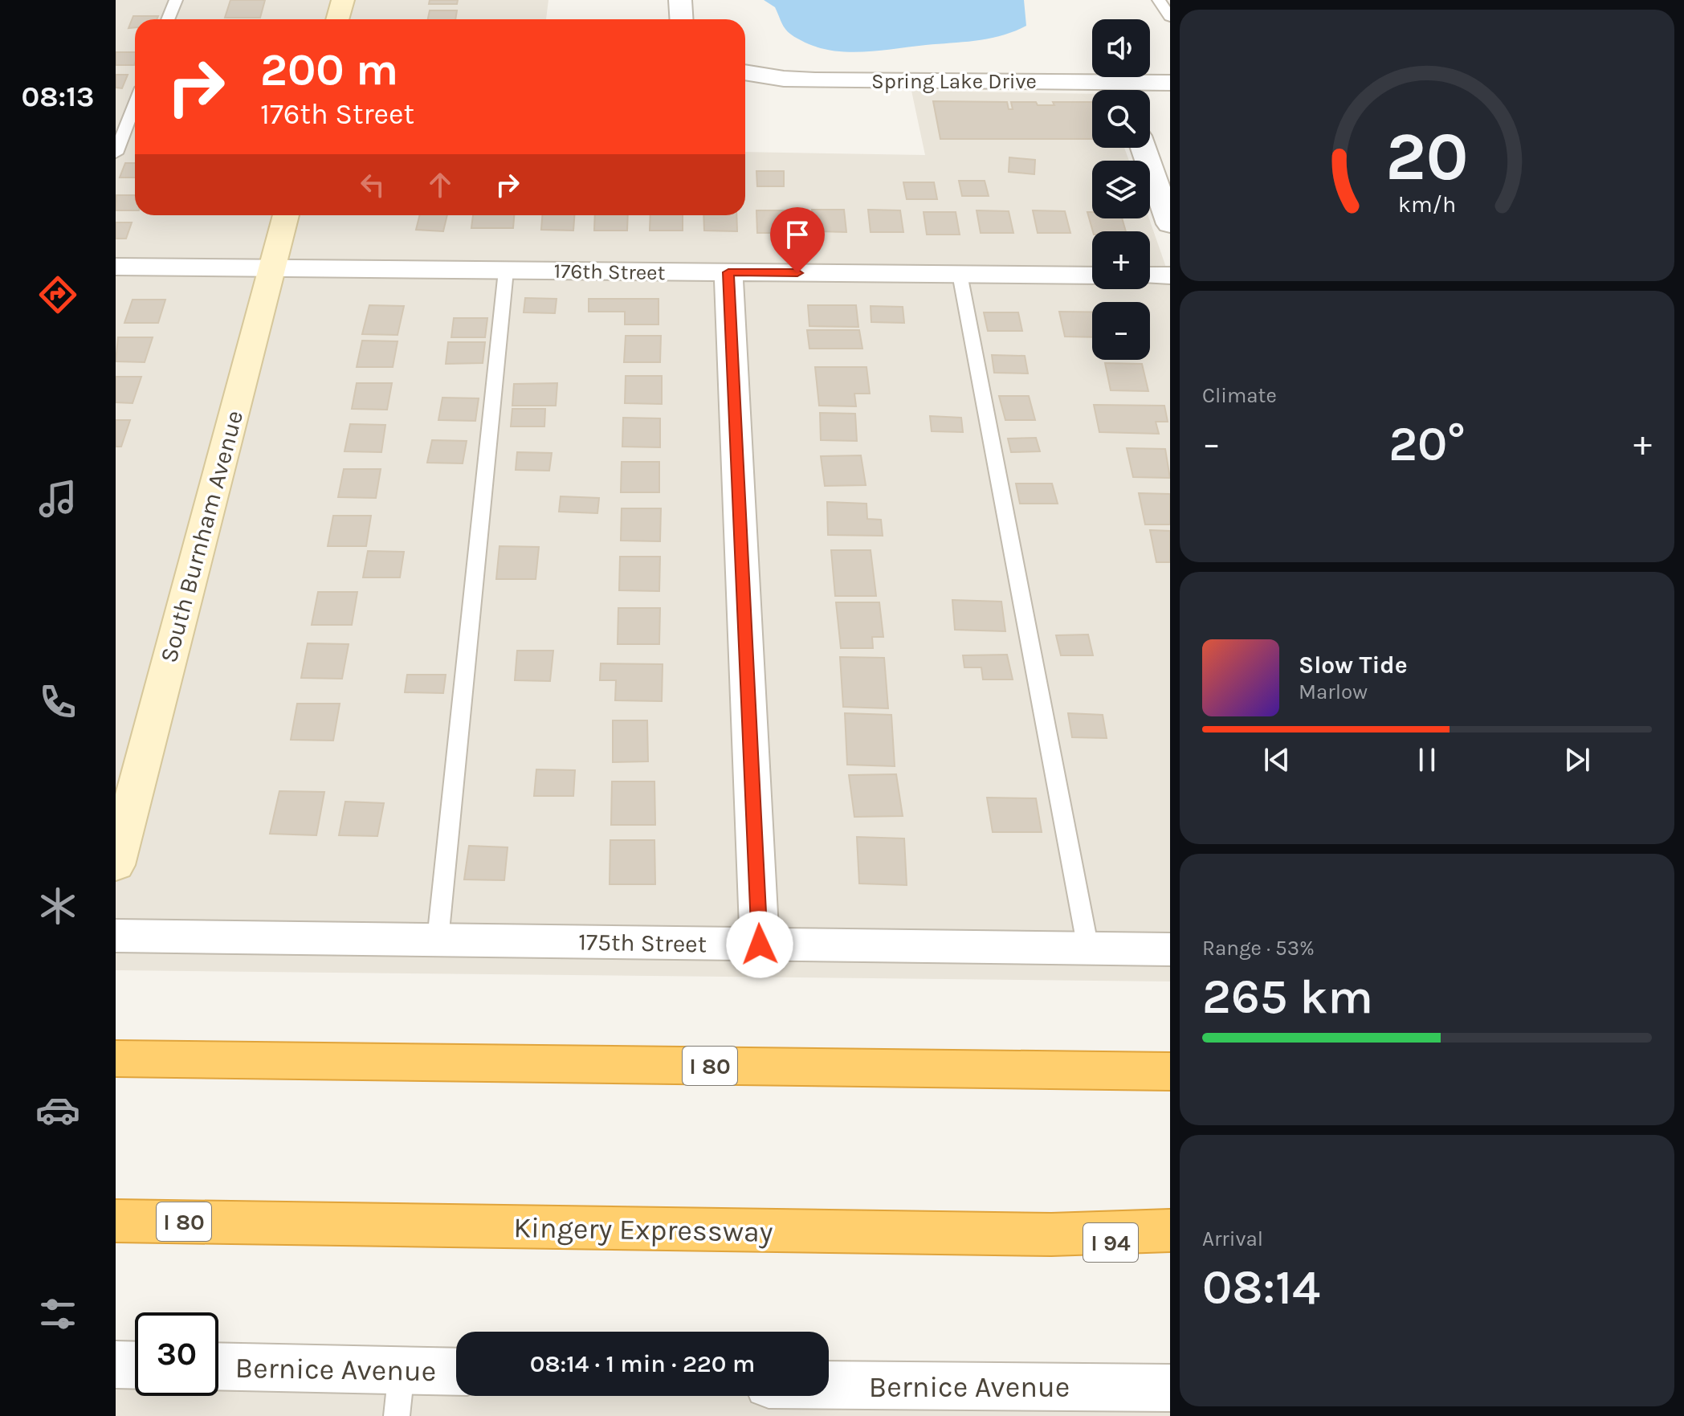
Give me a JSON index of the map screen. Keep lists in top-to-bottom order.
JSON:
{
  "streets": {
    "highway": ["I 80", "Kingery Expressway", "I 94"],
    "main road": ["South Burnham Avenue"],
    "street": [
      "Spring Lake Drive",
      "176th Street",
      "175th Street",
      "Bernice Avenue"
    ]
  },
  "crossings": [
    ["176th Street", "South Burnham Avenue"],
    ["Kingery Expressway", "I 94"]
  ],
  "page": {
    "tabs": "08:13",
    "map_buttons": ["+", "−"],
    "turn": ["200 m", "176th Street"],
    "tile": [
      "Climate",
      ["Range · 53%", "265 km"],
      ["Arrival", "08:14"]
    ],
    "heat": ["−", "20°", "+"],
    "song": ["Slow Tide", "Marlow"],
    "limit": "30",
    "trip": "08:14 · 1 min · 220 m",
    "gauge": ["20", "km/h"]
  }
}
